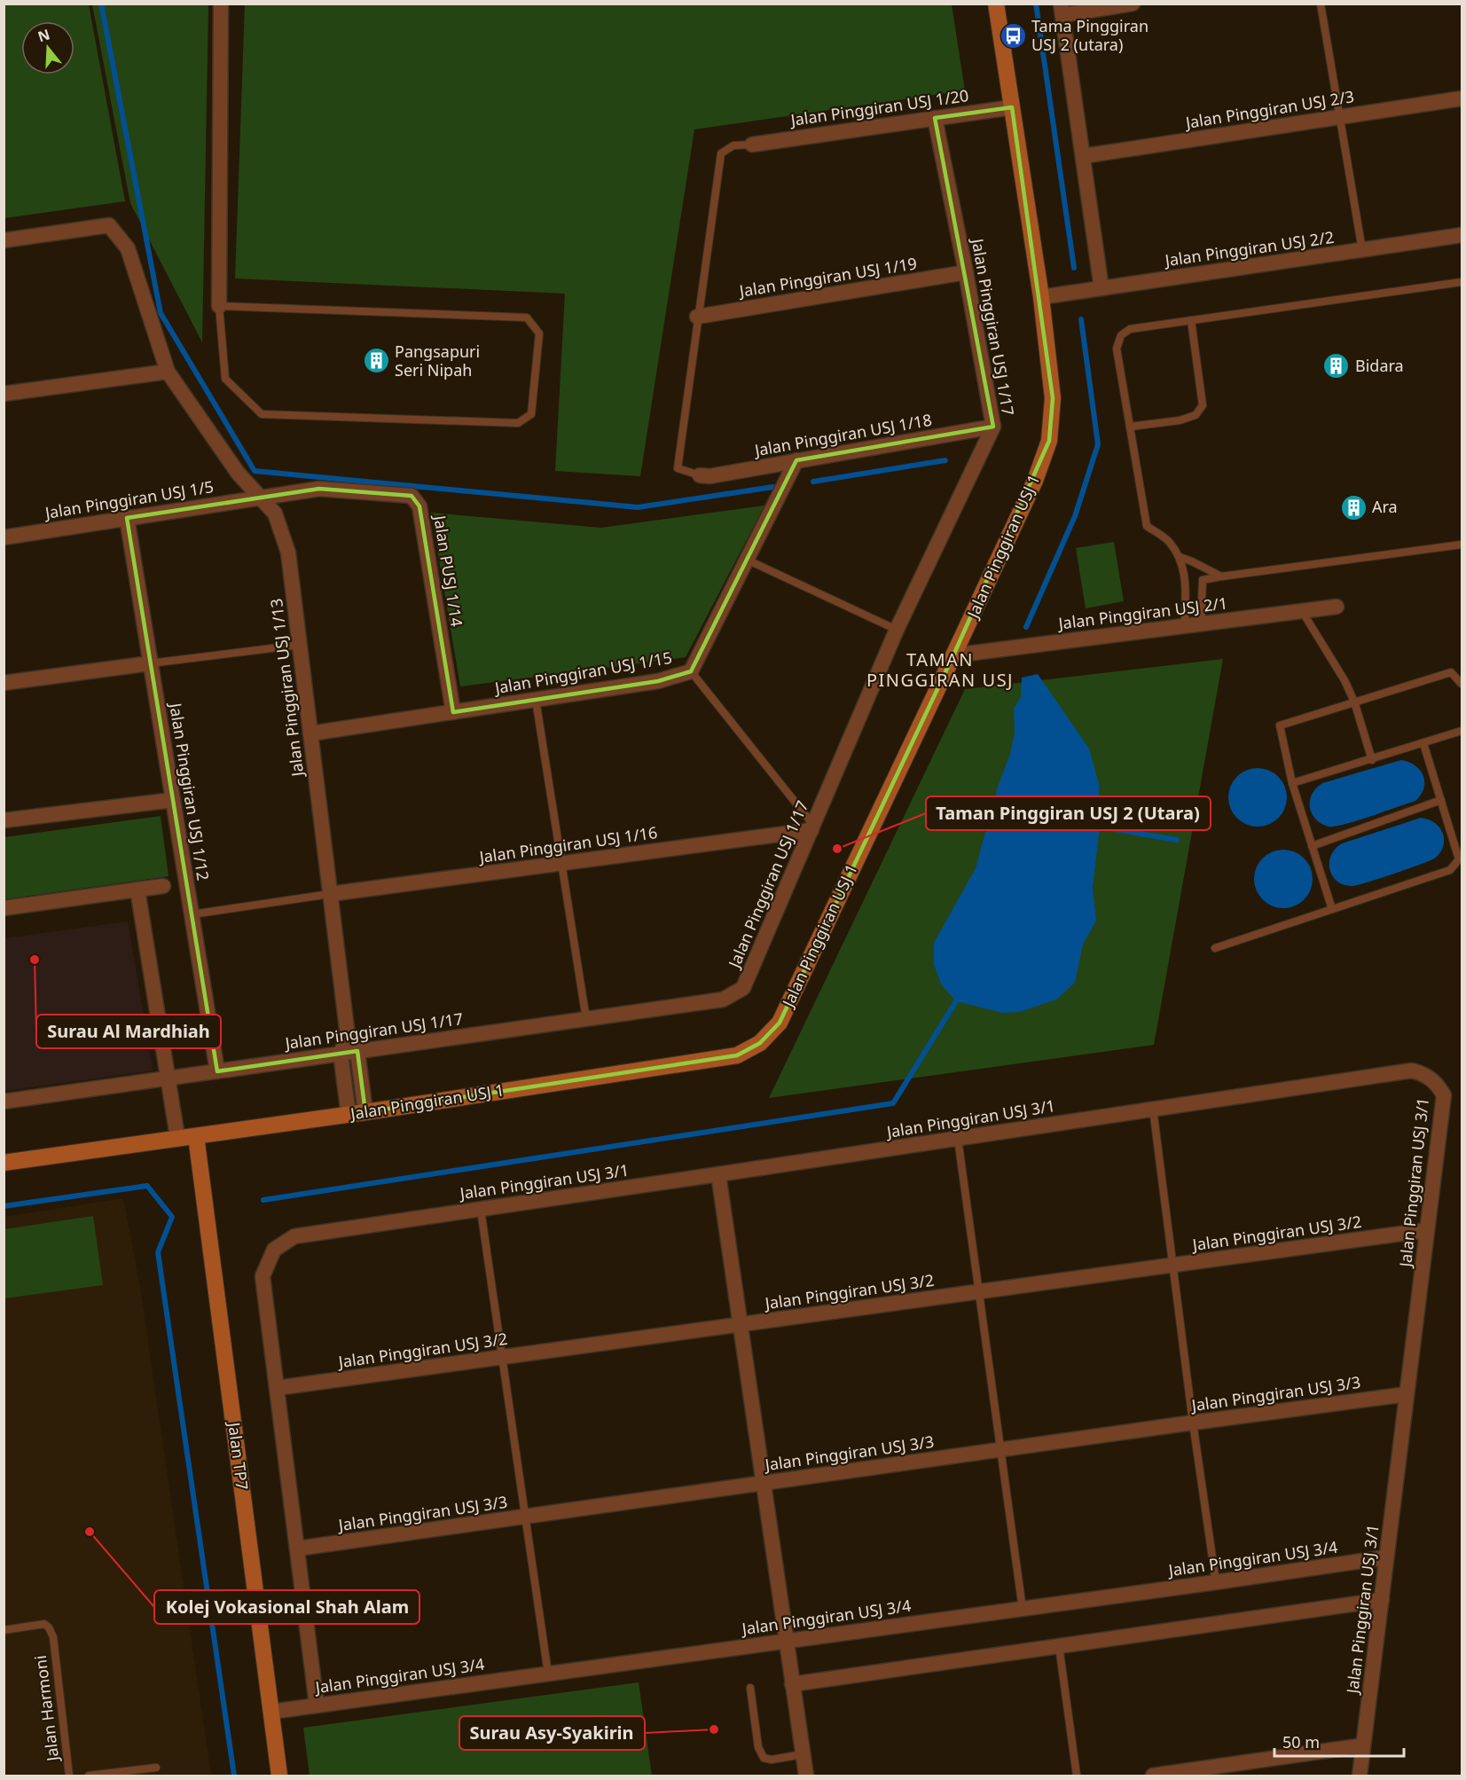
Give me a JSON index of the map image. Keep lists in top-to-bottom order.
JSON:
{
  "streets": {
    "street": [
      "Jalan Pinggiran USJ 1/20",
      "Jalan Pinggiran USJ 2/3",
      "Jalan Pinggiran USJ 2/2",
      "Jalan Pinggiran USJ 1/19",
      "Jalan Pinggiran USJ 1/17",
      "Jalan Pinggiran USJ 1/18",
      "Jalan Pinggiran USJ 1/5",
      "Jalan Pinggiran USJ 1",
      "Jalan PUSJ 1/14",
      "Jalan Pinggiran USJ 2/1",
      "Jalan Pinggiran USJ 1/15",
      "Jalan Pinggiran USJ 1/13",
      "Jalan Pinggiran USJ 1/12",
      "Jalan Pinggiran USJ 1/16",
      "Jalan Pinggiran USJ 3/1",
      "Jalan Pinggiran USJ 3/2",
      "Jalan Pinggiran USJ 3/3",
      "Jalan TP7",
      "Jalan Pinggiran USJ 3/4"
    ],
    "lane": ["Jalan Harmoni"]
  },
  "crossings": [
    ["Jalan Pinggiran USJ 1/20", "Jalan Pinggiran USJ 1/17"],
    ["Jalan Pinggiran USJ 1/20", "Jalan Pinggiran USJ 1"],
    ["Jalan Pinggiran USJ 2/2", "Jalan Pinggiran USJ 1"],
    ["Jalan Pinggiran USJ 1/19", "Jalan Pinggiran USJ 1/17"],
    ["Jalan Pinggiran USJ 1/17", "Jalan Pinggiran USJ 1/18"],
    ["Jalan Pinggiran USJ 1/17", "Jalan Pinggiran USJ 1/13"],
    ["Jalan Pinggiran USJ 1/17", "Jalan Pinggiran USJ 1/12"],
    ["Jalan Pinggiran USJ 1/17", "Jalan Pinggiran USJ 1/16"],
    ["Jalan Pinggiran USJ 1/18", "Jalan Pinggiran USJ 1/15"],
    ["Jalan Pinggiran USJ 1/5", "Jalan PUSJ 1/14"],
    ["Jalan Pinggiran USJ 1/5", "Jalan Pinggiran USJ 1/13"],
    ["Jalan Pinggiran USJ 1/5", "Jalan Pinggiran USJ 1/12"],
    ["Jalan Pinggiran USJ 1", "Jalan Pinggiran USJ 2/1"],
    ["Jalan Pinggiran USJ 1", "Jalan Pinggiran USJ 1/13"],
    ["Jalan Pinggiran USJ 1", "Jalan TP7"],
    ["Jalan PUSJ 1/14", "Jalan Pinggiran USJ 1/15"],
    ["Jalan PUSJ 1/14", "Jalan Pinggiran USJ 1/13"],
    ["Jalan Pinggiran USJ 1/15", "Jalan Pinggiran USJ 1/13"],
    ["Jalan Pinggiran USJ 1/13", "Jalan Pinggiran USJ 1/16"],
    ["Jalan Pinggiran USJ 3/1", "Jalan Pinggiran USJ 3/2"],
    ["Jalan Pinggiran USJ 3/1", "Jalan Pinggiran USJ 3/3"],
    ["Jalan Pinggiran USJ 3/1", "Jalan Pinggiran USJ 3/4"],
    ["Jalan TP7", "Jalan Pinggiran USJ 3/4"]
  ],
  "districts": ["TAMAN PINGGIRAN USJ"],
  "places": {
    "bus stop": ["Tama Pinggiran USJ 2 (utara)"],
    "building": ["Pangsapuri Seri Nipah", "Bidara", "Ara"],
    "other": [
      "Taman Pinggiran USJ 2 (Utara)",
      "Surau Al Mardhiah",
      "Kolej Vokasional Shah Alam",
      "Surau Asy-Syakirin"
    ]
  },
  "scale_bar": "50 m",
  "north": "top"
}
